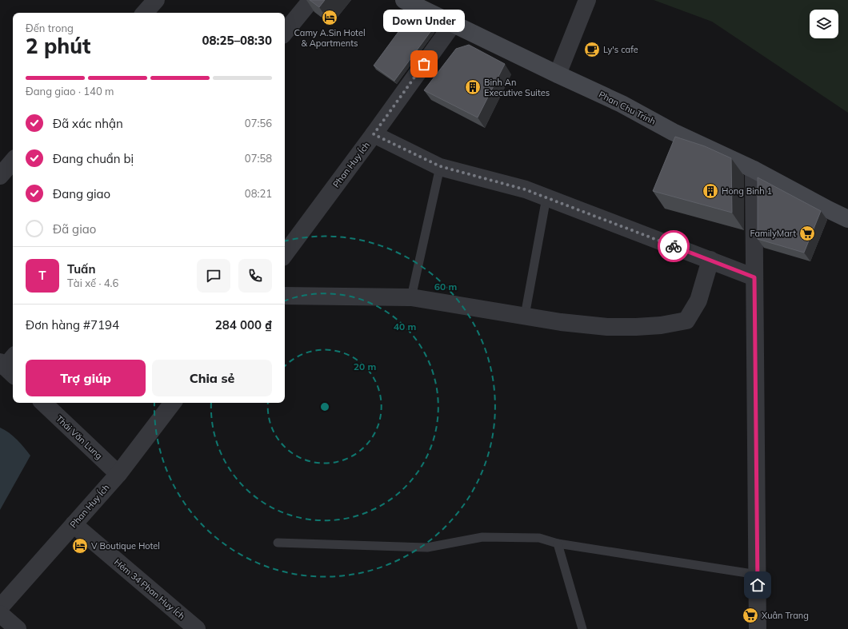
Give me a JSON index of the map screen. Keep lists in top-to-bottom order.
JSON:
{
  "streets": {
    "main road": ["Phan Chu Trinh"],
    "street": ["Phan Huy Ích", "Thái Văn Lung", "Hẻm 34 Phan Huy Ích"]
  },
  "crossings": [
    ["Phan Chu Trinh", "Phan Huy Ích"],
    ["Phan Huy Ích", "Thái Văn Lung"],
    ["Phan Huy Ích", "Hẻm 34 Phan Huy Ích"]
  ],
  "places": {
    "hotel": ["Camy A.Sin Hotel & Apartments", "V Boutique Hotel"],
    "cafe": ["Ly's cafe"],
    "other": ["Down Under"],
    "building": ["Binh An Executive Suites", "Hong Binh 1"],
    "supermarket": ["FamilyMart", "Xuân Trang"]
  },
  "page": {
    "bubble": "Down Under",
    "heading": ["2 phút", "Đến trong", "08:25–08:30"],
    "panel": [
      "Tuấn",
      "Tài xế · 4.6",
      "Đơn hàng #7194",
      "284 000 ₫"
    ],
    "bar": "Đang giao · 140 m",
    "list": [
      ["Đã xác nhận", "07:56"],
      ["Đang chuẩn bị", "07:58"],
      ["Đang giao", "08:21"],
      "Đã giao"
    ],
    "round": "T",
    "buttons": ["Trợ giúp", "Chia sẻ"]
  },
  "rings": ["60 m", "40 m", "20 m"]
}
